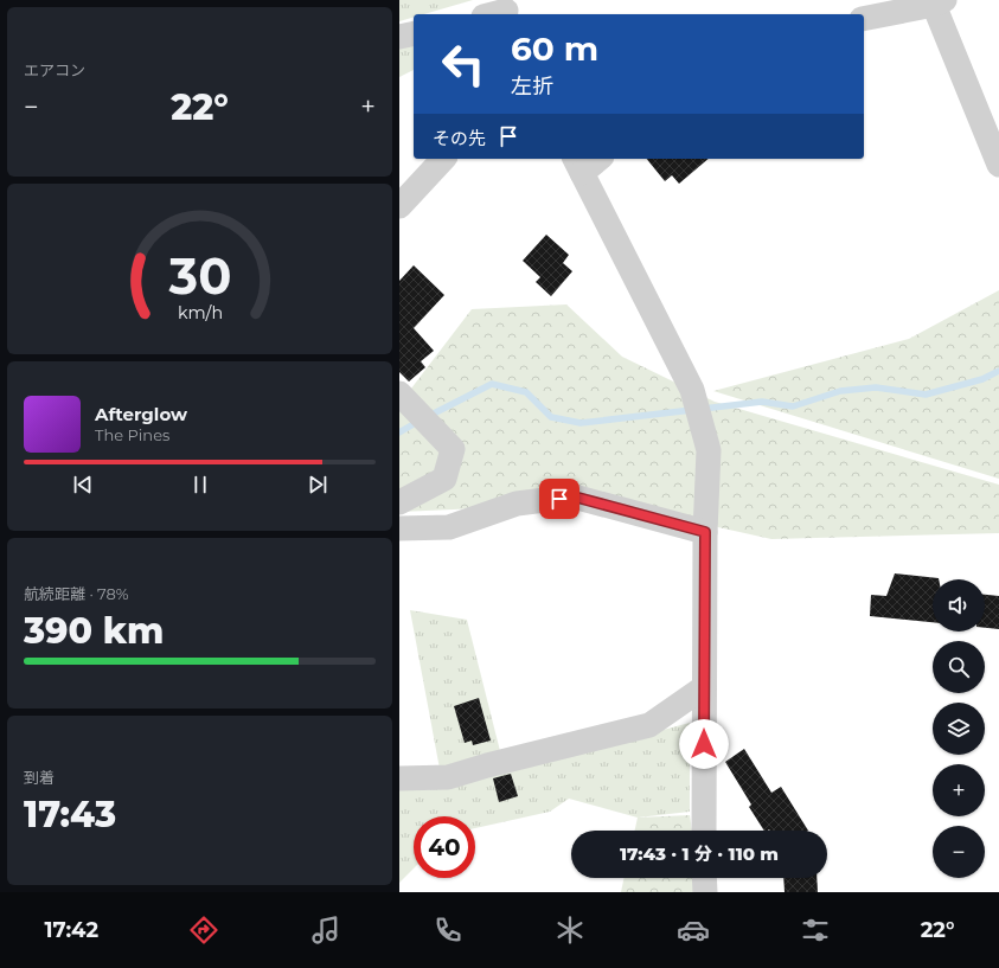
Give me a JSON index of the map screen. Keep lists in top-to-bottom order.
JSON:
{
  "page": {
    "tile": [
      "エアコン",
      ["航続距離 · 78%", "390 km"],
      ["到着", "17:43"]
    ],
    "turn": ["60 m", "左折"],
    "heat": ["−", "22°", "+"],
    "then": "その先",
    "song": ["Afterglow", "The Pines"],
    "map_buttons": ["+", "−"],
    "limit": "40",
    "trip": "17:43 · 1 分 · 110 m",
    "tabs": ["17:42", "22°"],
    "gauge": ["30", "km/h"]
  }
}
